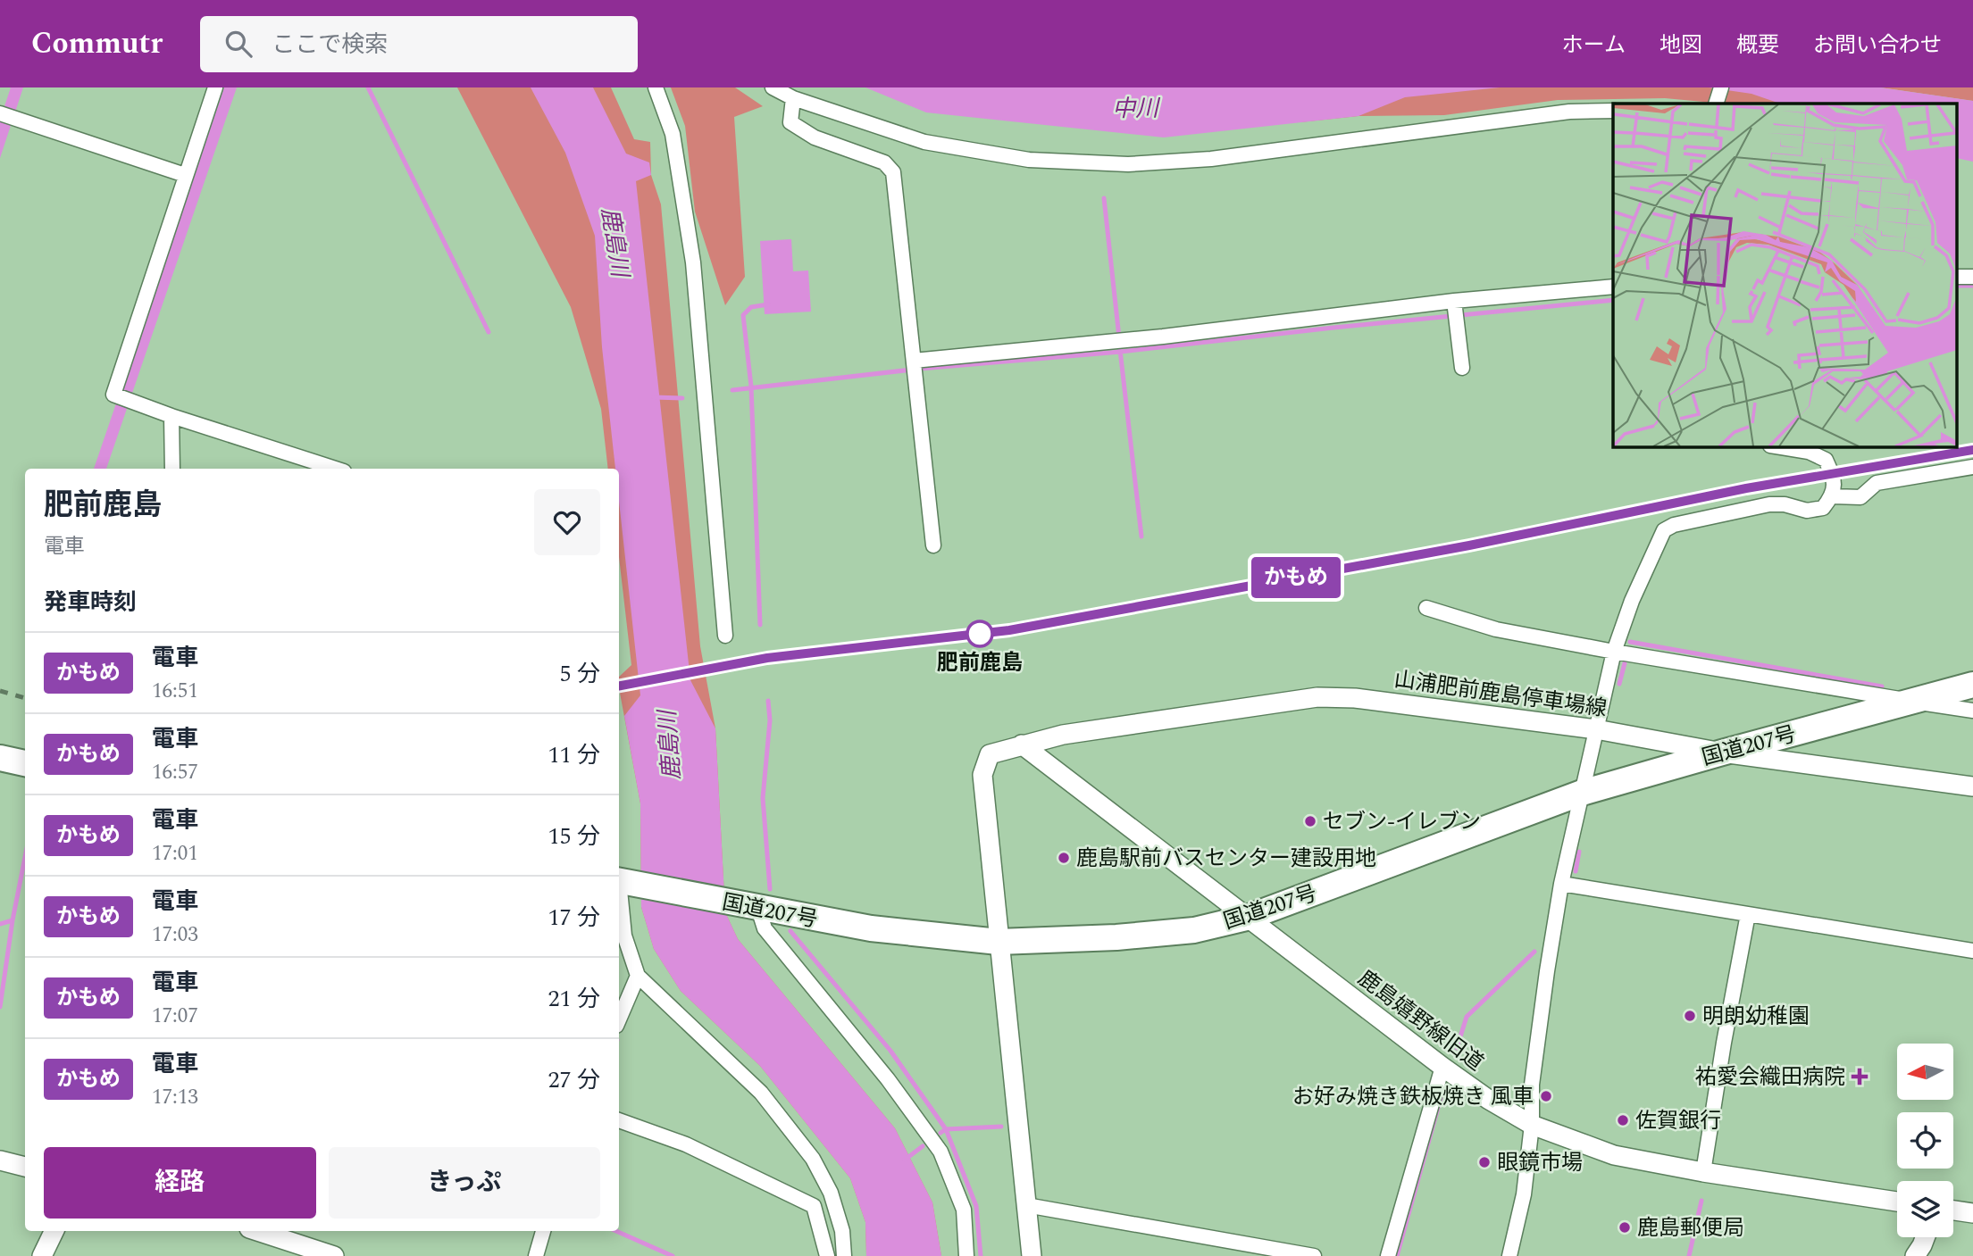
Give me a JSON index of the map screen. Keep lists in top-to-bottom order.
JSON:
{
  "streets": {
    "highway": ["国道207号"],
    "street": ["山浦肥前鹿島停車場線", "鹿島嬉野線旧道"]
  },
  "crossings": [
    ["山浦肥前鹿島停車場線", "国道207号"],
    ["山浦肥前鹿島停車場線", "鹿島嬉野線旧道"],
    ["国道207号", "鹿島嬉野線旧道"]
  ],
  "water": ["中川", "鹿島川"],
  "places": {
    "other": [
      "肥前鹿島",
      "セブン-イレブン",
      "鹿島駅前バスセンター建設用地",
      "明朗幼稚園",
      "お好み焼き鉄板焼き 風車",
      "佐賀銀行",
      "眼鏡市場",
      "鹿島郵便局"
    ],
    "health": ["祐愛会織田病院"]
  },
  "north": "left",
  "page": {
    "header": "Commutr",
    "search": "ここで検索",
    "nav": [
      "ホーム",
      "地図",
      "概要",
      "お問い合わせ"
    ],
    "on_map": "かもめ",
    "heading": [
      ["肥前鹿島", "電車"],
      "発車時刻"
    ],
    "list": [
      {
        "mark": "かもめ",
        "name": "電車",
        "note": "16:51",
        "value": "5 分"
      },
      {
        "mark": "かもめ",
        "name": "電車",
        "note": "16:57",
        "value": "11 分"
      },
      {
        "mark": "かもめ",
        "name": "電車",
        "note": "17:01",
        "value": "15 分"
      },
      {
        "mark": "かもめ",
        "name": "電車",
        "note": "17:03",
        "value": "17 分"
      },
      {
        "mark": "かもめ",
        "name": "電車",
        "note": "17:07",
        "value": "21 分"
      },
      {
        "mark": "かもめ",
        "name": "電車",
        "note": "17:13",
        "value": "27 分"
      }
    ],
    "buttons": ["経路", "きっぷ"]
  }
}
